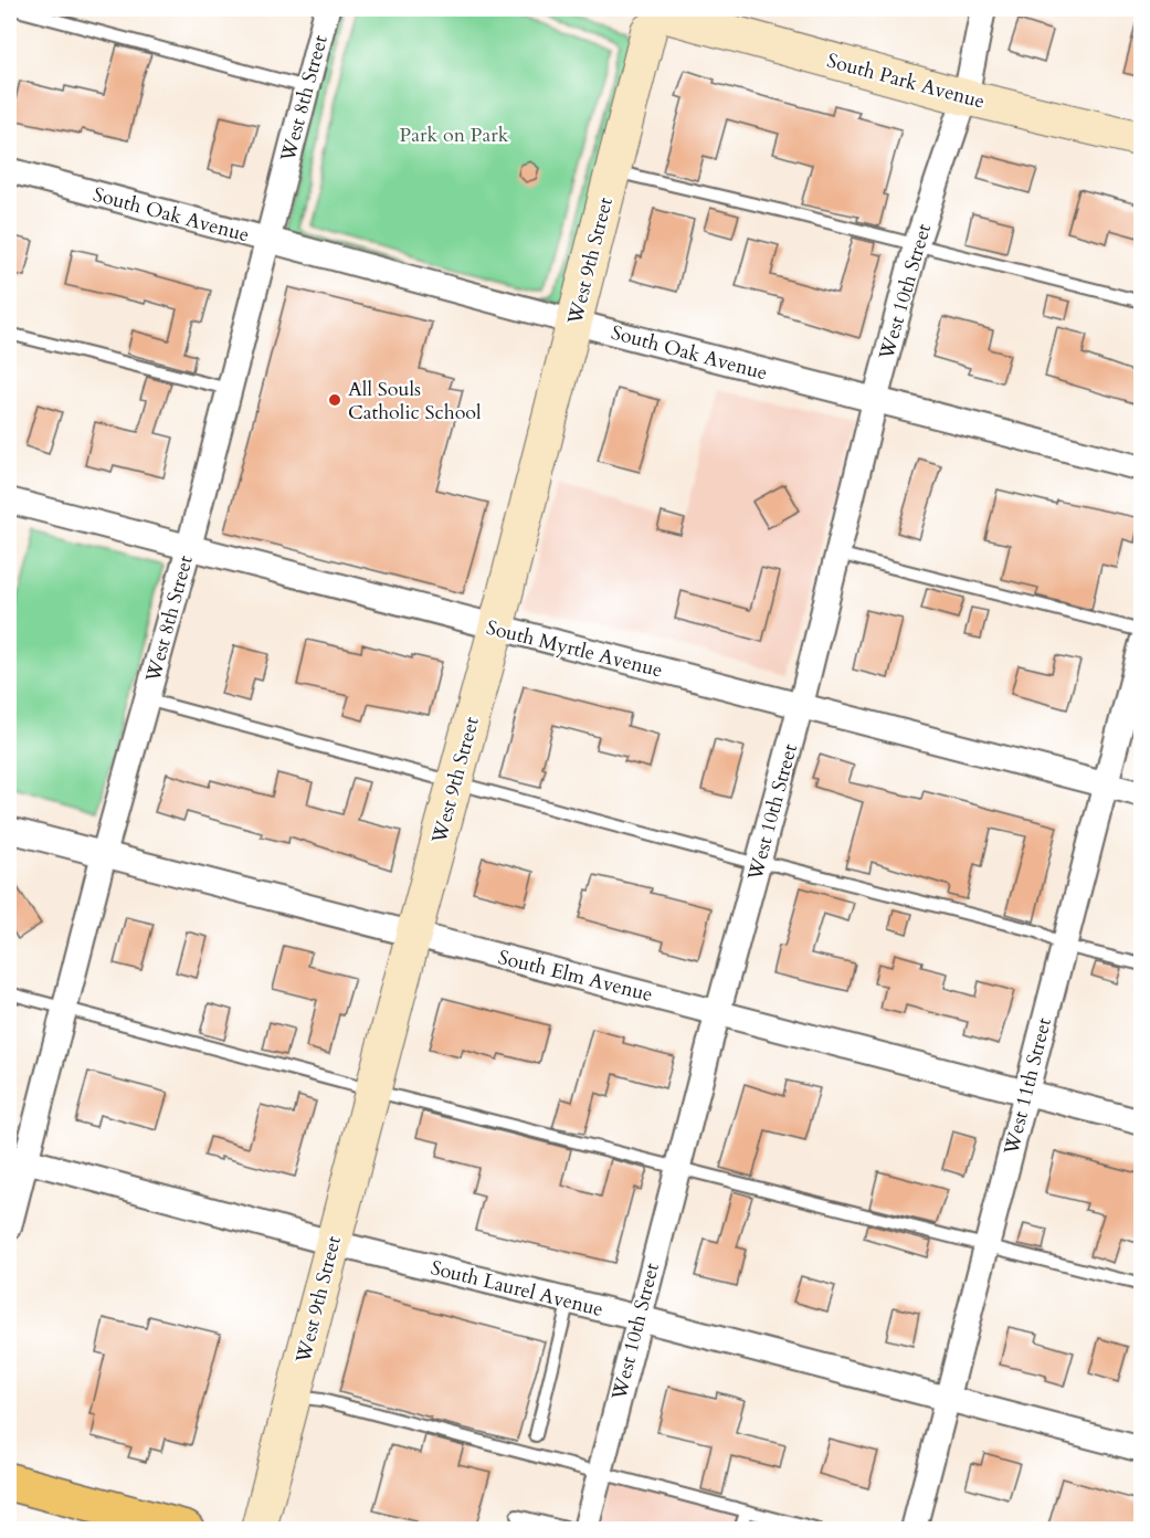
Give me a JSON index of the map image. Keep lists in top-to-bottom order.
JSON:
{
  "streets": {
    "street": [
      "South Park Avenue",
      "West 8th Street",
      "South Oak Avenue",
      "West 9th Street",
      "West 10th Street",
      "South Myrtle Avenue",
      "South Elm Avenue",
      "West 11th Street",
      "South Laurel Avenue"
    ]
  },
  "crossings": [
    ["South Park Avenue", "West 9th Street"],
    ["South Park Avenue", "West 10th Street"],
    ["West 8th Street", "South Oak Avenue"],
    ["West 8th Street", "South Myrtle Avenue"],
    ["West 8th Street", "South Elm Avenue"],
    ["West 8th Street", "South Laurel Avenue"],
    ["South Oak Avenue", "West 9th Street"],
    ["South Oak Avenue", "West 10th Street"],
    ["West 9th Street", "South Myrtle Avenue"],
    ["West 9th Street", "South Elm Avenue"],
    ["West 9th Street", "South Laurel Avenue"],
    ["West 10th Street", "South Myrtle Avenue"],
    ["West 10th Street", "South Elm Avenue"],
    ["West 10th Street", "South Laurel Avenue"],
    ["South Myrtle Avenue", "West 11th Street"],
    ["South Elm Avenue", "West 11th Street"],
    ["West 11th Street", "South Laurel Avenue"]
  ],
  "parks": ["Park on Park"],
  "places": ["All Souls Catholic School"]
}
